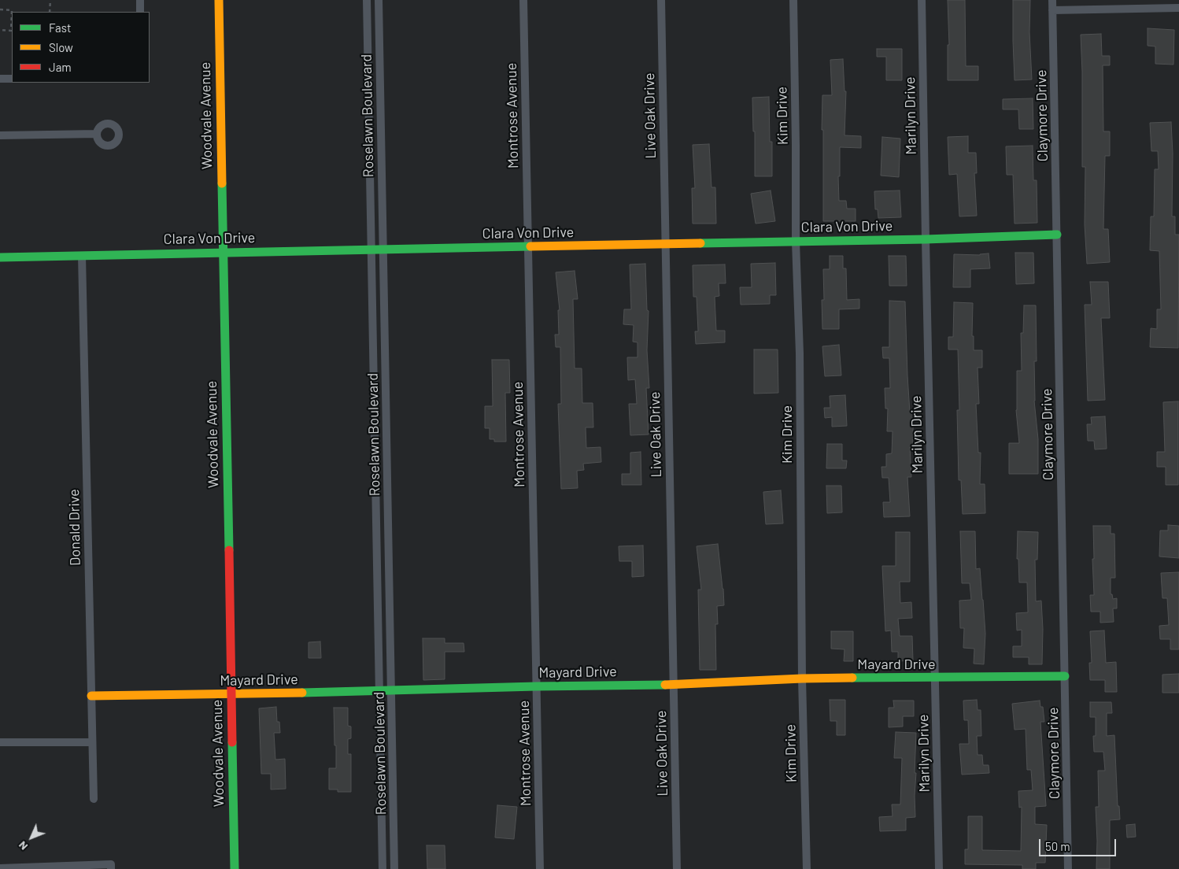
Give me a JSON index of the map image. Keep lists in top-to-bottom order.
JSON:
{
  "streets": {
    "street": [
      "Woodvale Avenue",
      "Roselawn Boulevard",
      "Montrose Avenue",
      "Live Oak Drive",
      "Kim Drive",
      "Marilyn Drive",
      "Claymore Drive",
      "Clara Von Drive",
      "Donald Drive",
      "Mayard Drive"
    ]
  },
  "crossings": [
    ["Woodvale Avenue", "Clara Von Drive"],
    ["Woodvale Avenue", "Mayard Drive"],
    ["Roselawn Boulevard", "Clara Von Drive"],
    ["Roselawn Boulevard", "Mayard Drive"],
    ["Montrose Avenue", "Clara Von Drive"],
    ["Montrose Avenue", "Mayard Drive"],
    ["Live Oak Drive", "Clara Von Drive"],
    ["Live Oak Drive", "Mayard Drive"],
    ["Kim Drive", "Clara Von Drive"],
    ["Kim Drive", "Mayard Drive"],
    ["Marilyn Drive", "Clara Von Drive"],
    ["Marilyn Drive", "Mayard Drive"],
    ["Claymore Drive", "Clara Von Drive"],
    ["Claymore Drive", "Mayard Drive"],
    ["Clara Von Drive", "Donald Drive"],
    ["Donald Drive", "Mayard Drive"]
  ],
  "legend": ["Fast", "Slow", "Jam"],
  "scale_bar": "50 m",
  "north": "bottom left"
}
